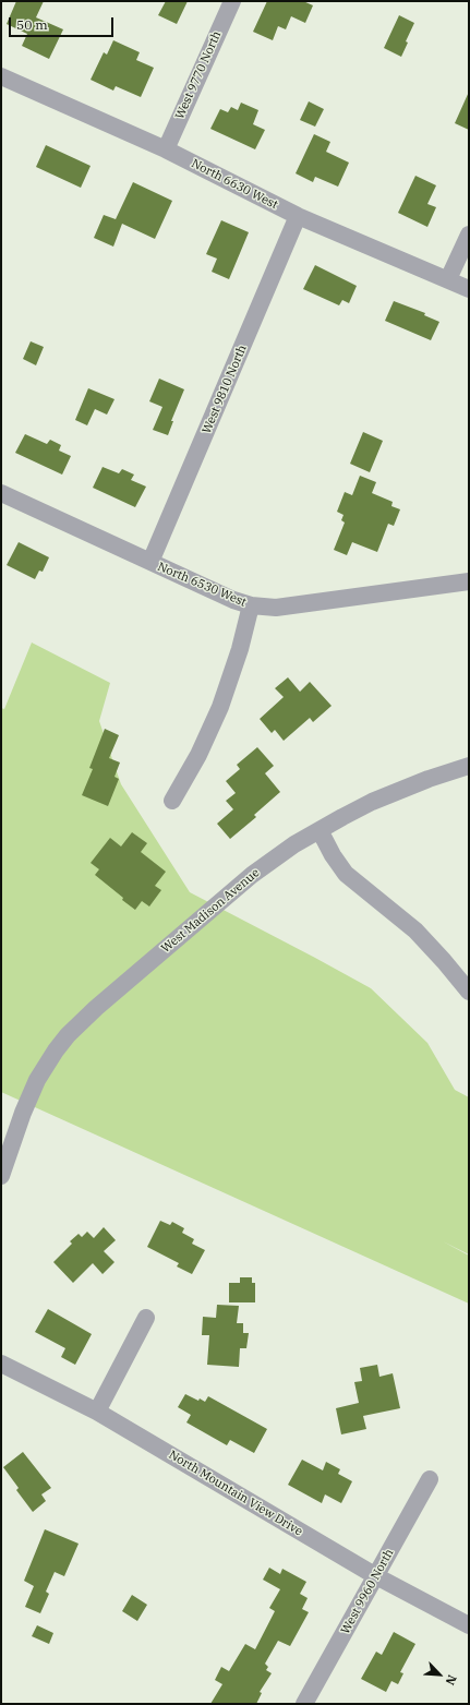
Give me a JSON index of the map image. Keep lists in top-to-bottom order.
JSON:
{
  "streets": {
    "street": [
      "West 9770 North",
      "North 6630 West",
      "West 9810 North",
      "North 6530 West",
      "West Madison Avenue",
      "North Mountain View Drive",
      "West 9960 North"
    ]
  },
  "crossings": [
    ["West 9770 North", "North 6630 West"],
    ["North 6630 West", "West 9810 North"],
    ["West 9810 North", "North 6530 West"],
    ["North Mountain View Drive", "West 9960 North"]
  ],
  "scale_bar": "50 m",
  "north": "bottom right"
}
